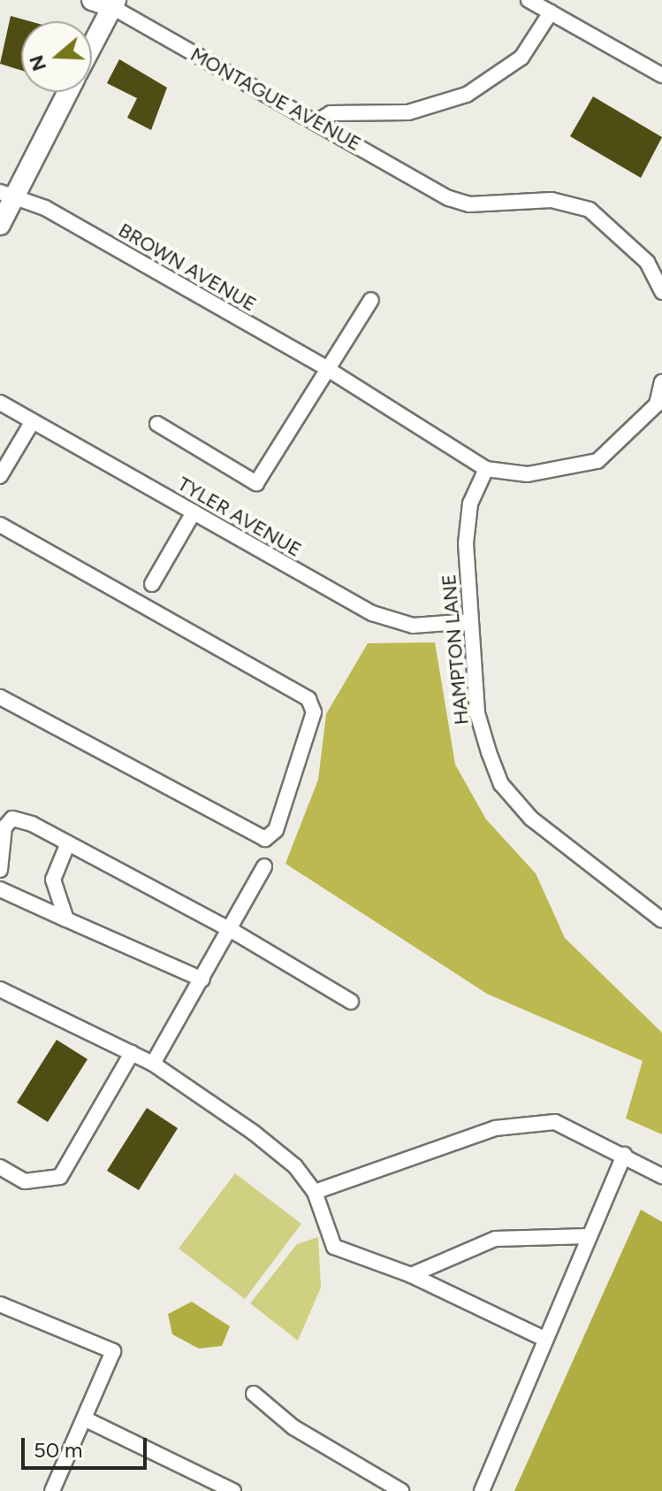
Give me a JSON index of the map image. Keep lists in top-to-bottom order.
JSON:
{
  "streets": {
    "street": [
      "MONTAGUE AVENUE",
      "BROWN AVENUE",
      "TYLER AVENUE",
      "HAMPTON LANE"
    ]
  },
  "crossings": [
    ["BROWN AVENUE", "HAMPTON LANE"],
    ["TYLER AVENUE", "HAMPTON LANE"]
  ],
  "scale_bar": "50 m",
  "north": "left"
}
